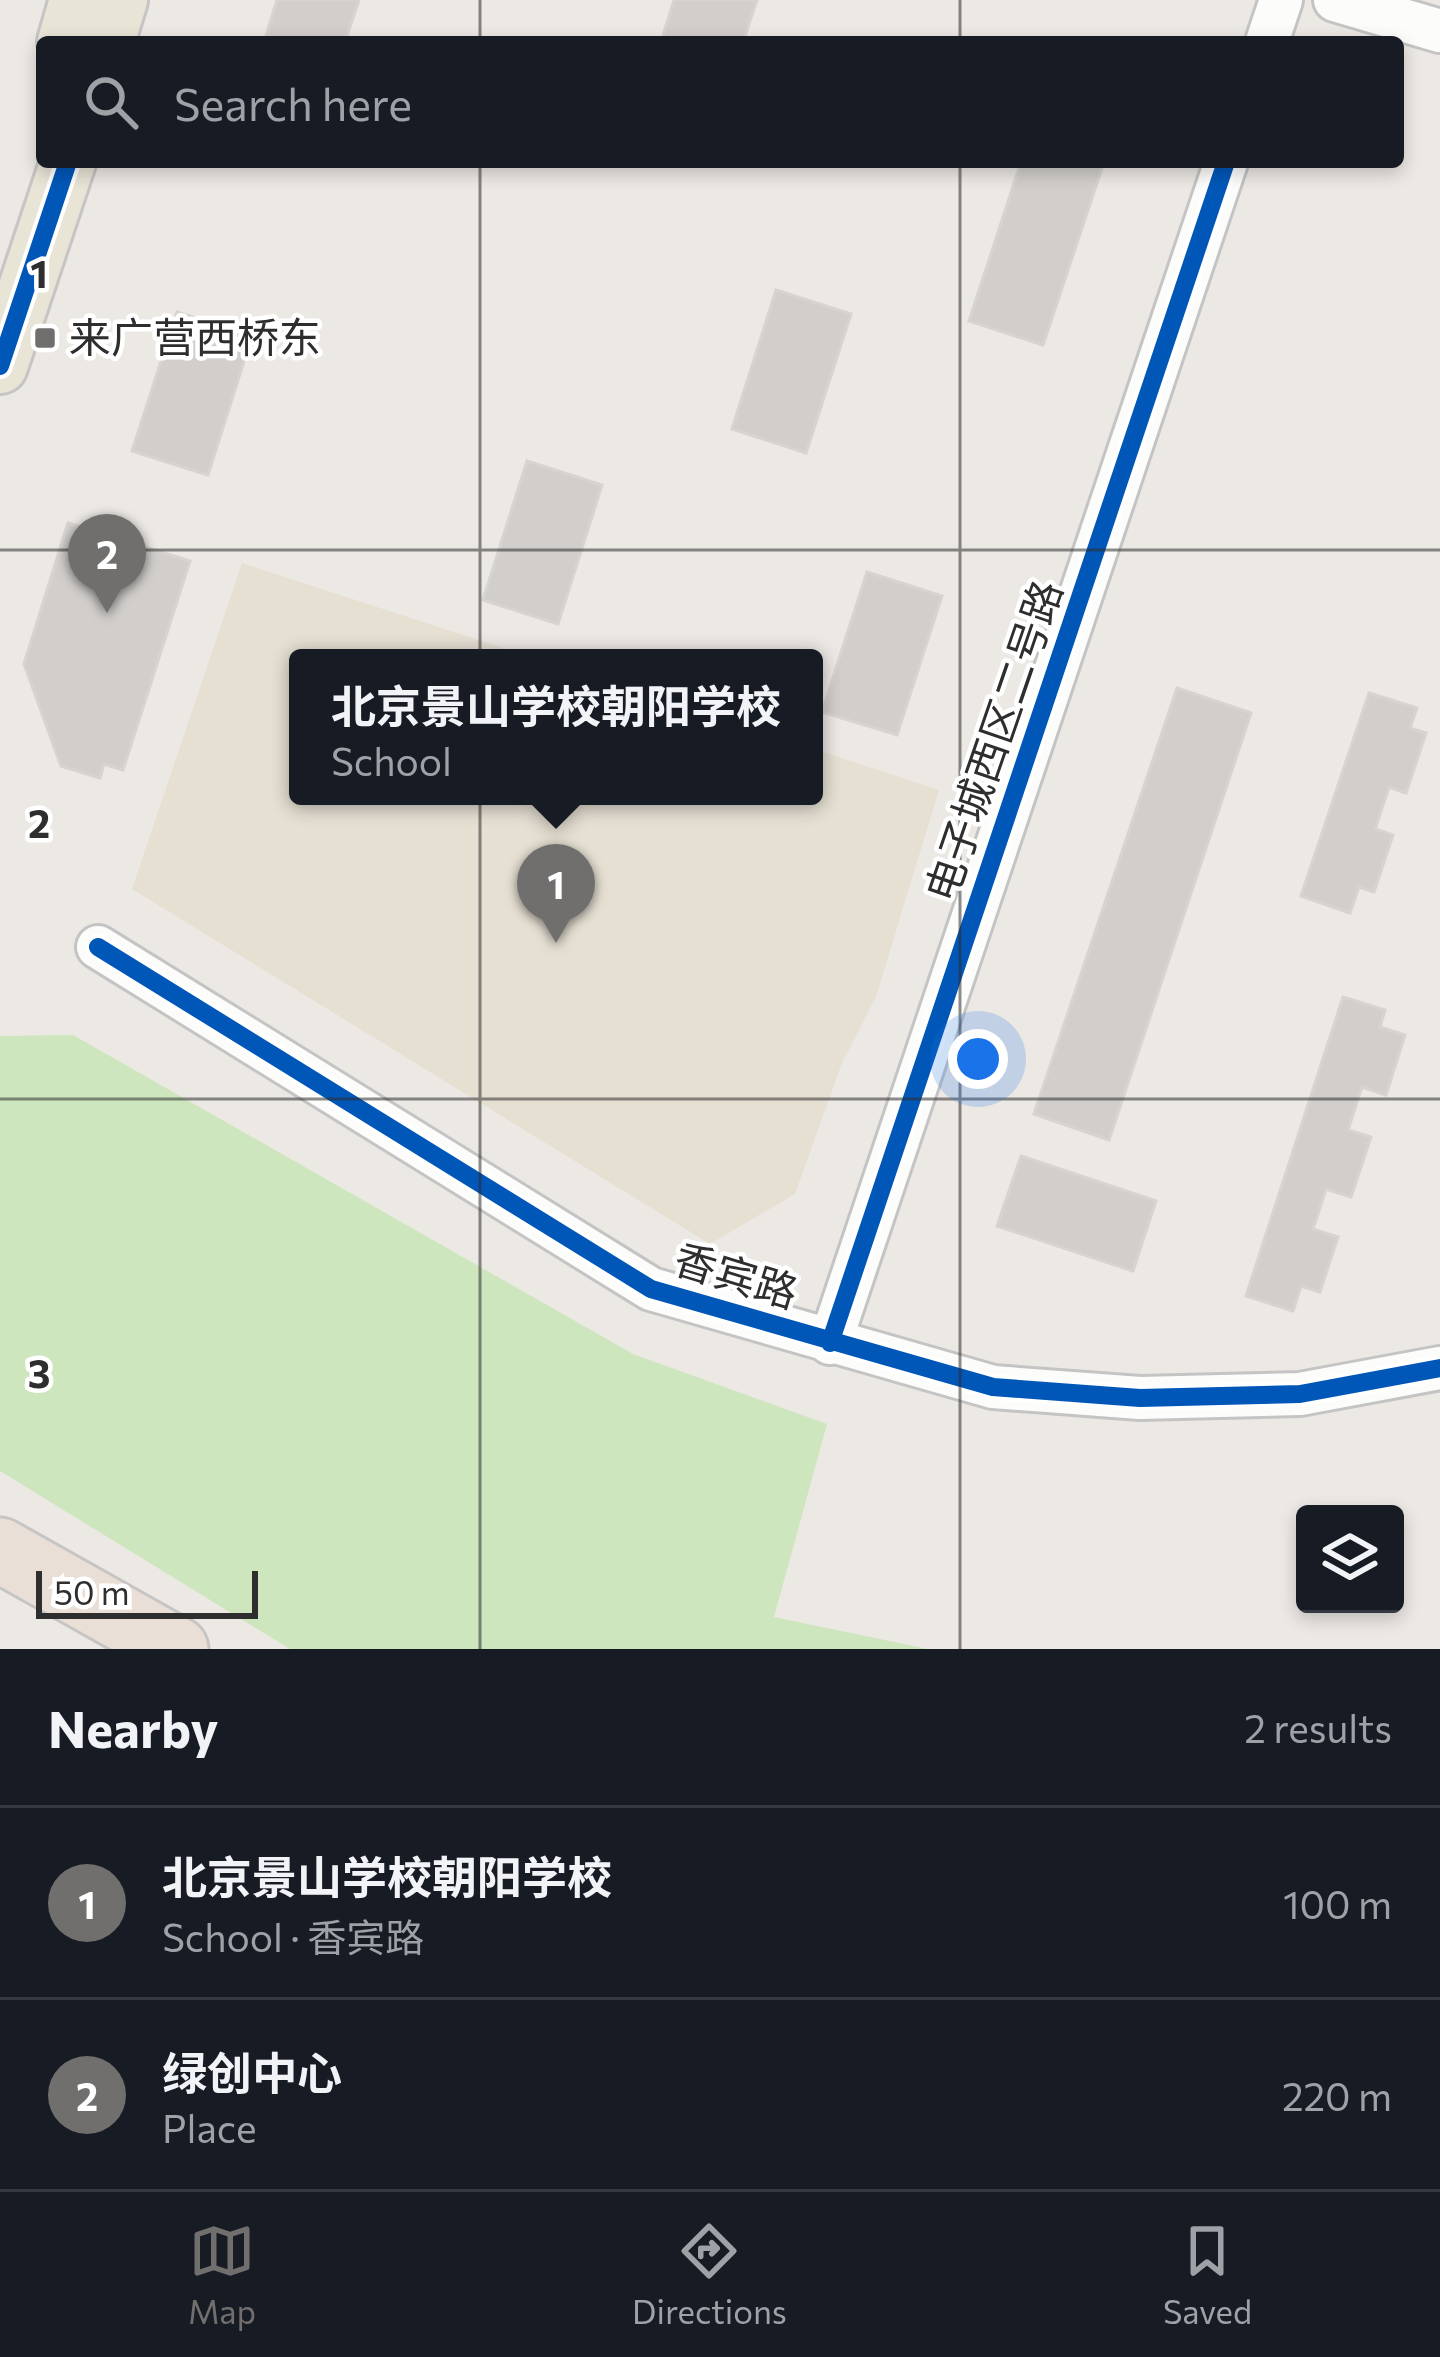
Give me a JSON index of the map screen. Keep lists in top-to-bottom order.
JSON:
{
  "streets": {
    "street": ["电子城西区二号路", "香宾路"]
  },
  "crossings": [
    ["电子城西区二号路", "香宾路"]
  ],
  "places": {
    "transit": ["来广营西桥东"]
  },
  "scale_bar": "50 m",
  "page": {
    "search": "Search here",
    "pins": ["2", "1"],
    "popup": ["北京景山学校朝阳学校", "School"],
    "scale": "50 m",
    "heading": ["Nearby", "2 results"],
    "list": [
      {
        "mark": "1",
        "name": "北京景山学校朝阳学校",
        "note": "School · 香宾路",
        "value": "100 m"
      },
      {
        "mark": "2",
        "name": "绿创中心",
        "note": "Place",
        "value": "220 m"
      }
    ],
    "nav": ["Map", "Directions", "Saved"]
  },
  "grid": {
    "rows": ["1", "2", "3"]
  }
}
